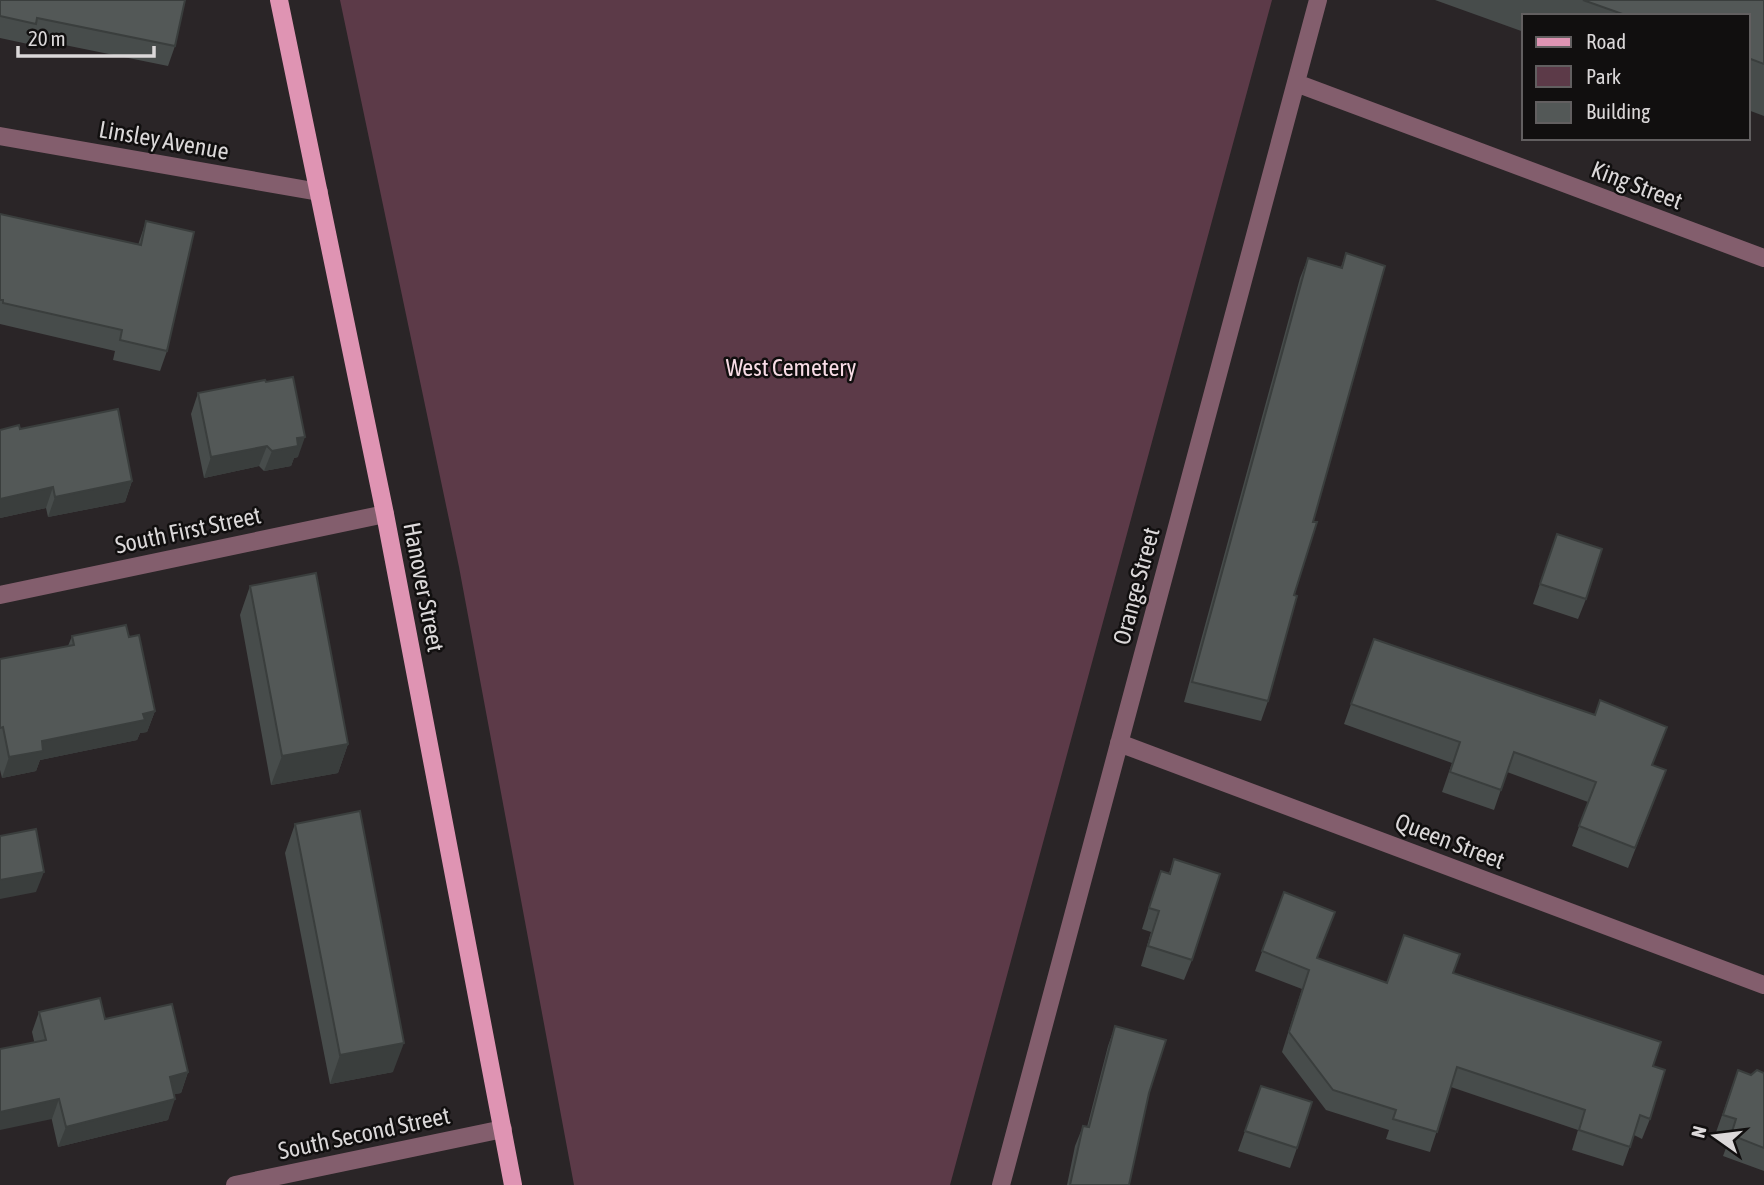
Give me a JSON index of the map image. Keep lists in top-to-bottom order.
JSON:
{
  "streets": {
    "main road": ["Hanover Street"],
    "street": [
      "Linsley Avenue",
      "King Street",
      "South First Street",
      "Orange Street",
      "Queen Street",
      "South Second Street"
    ]
  },
  "crossings": [
    ["Linsley Avenue", "Hanover Street"],
    ["King Street", "Orange Street"],
    ["South First Street", "Hanover Street"],
    ["Orange Street", "Queen Street"],
    ["Hanover Street", "South Second Street"]
  ],
  "parks": ["West Cemetery"],
  "legend": ["Road", "Park", "Building"],
  "scale_bar": "20 m",
  "north": "left"
}
